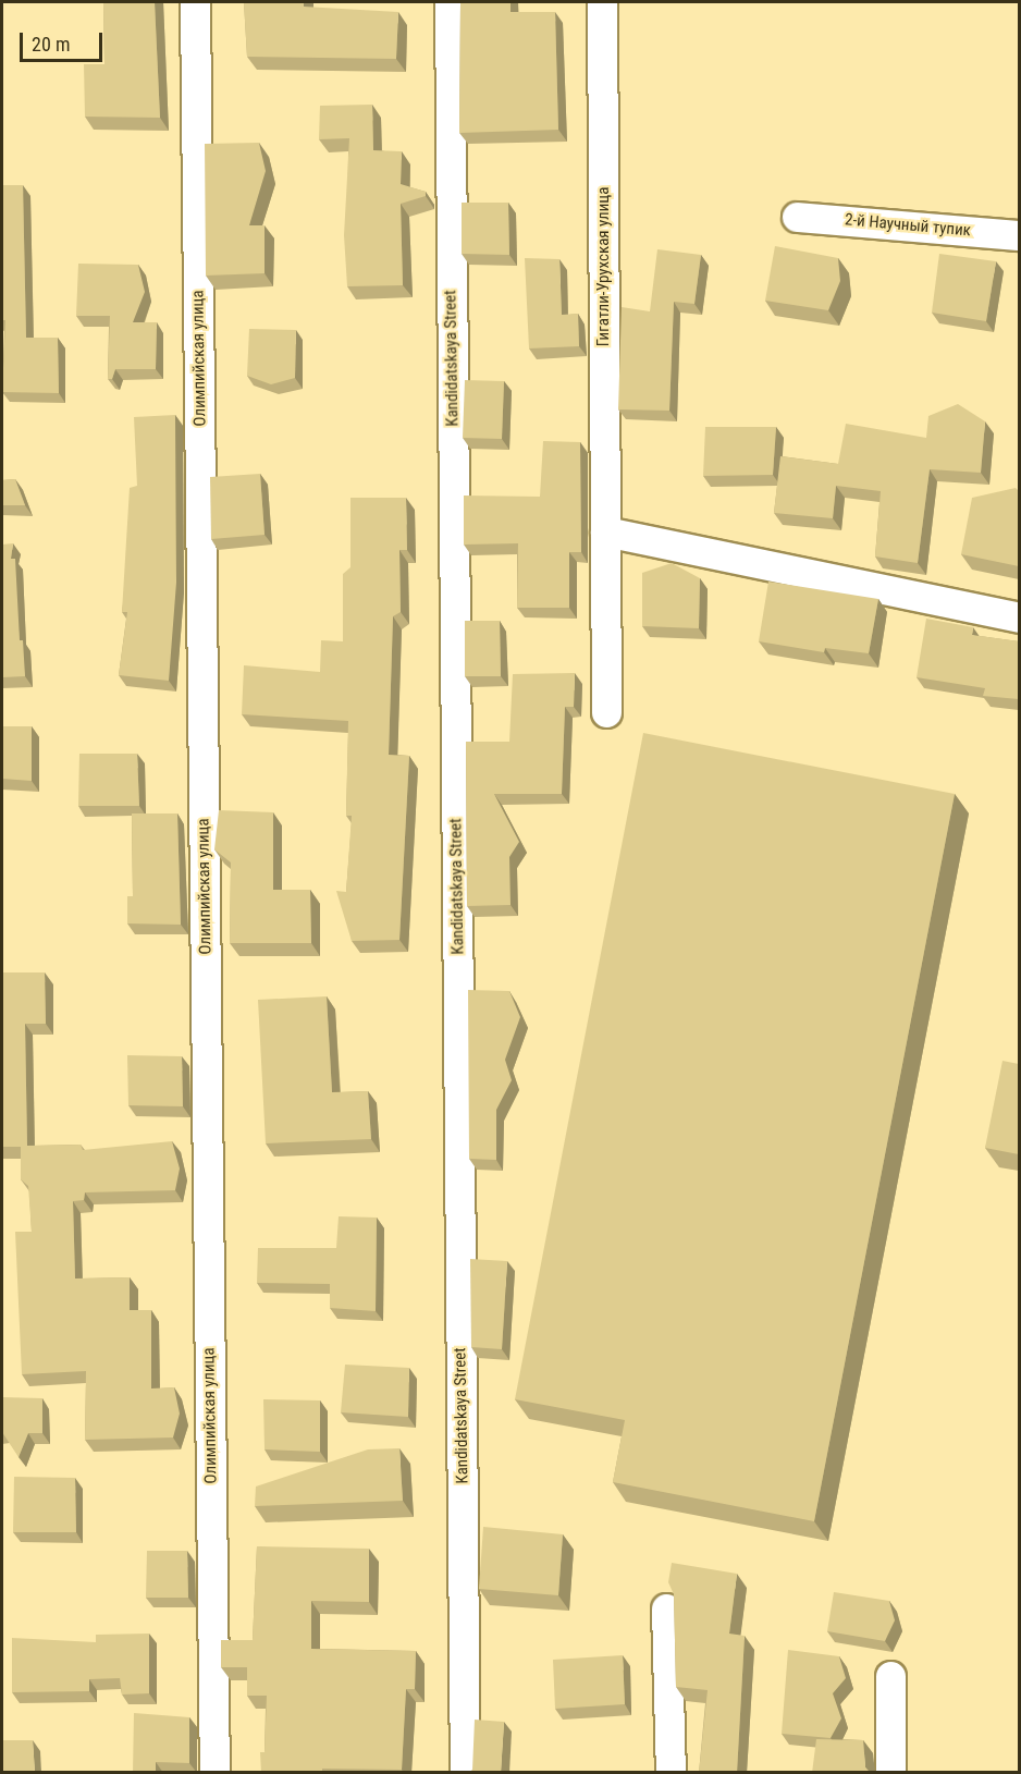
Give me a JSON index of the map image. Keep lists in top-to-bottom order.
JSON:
{
  "streets": {
    "street": [
      "2-й Научный тупик",
      "Гигатли-Урухская улица",
      "Олимпийская улица",
      "Kandidatskaya Street"
    ]
  },
  "scale_bar": "20 m"
}
